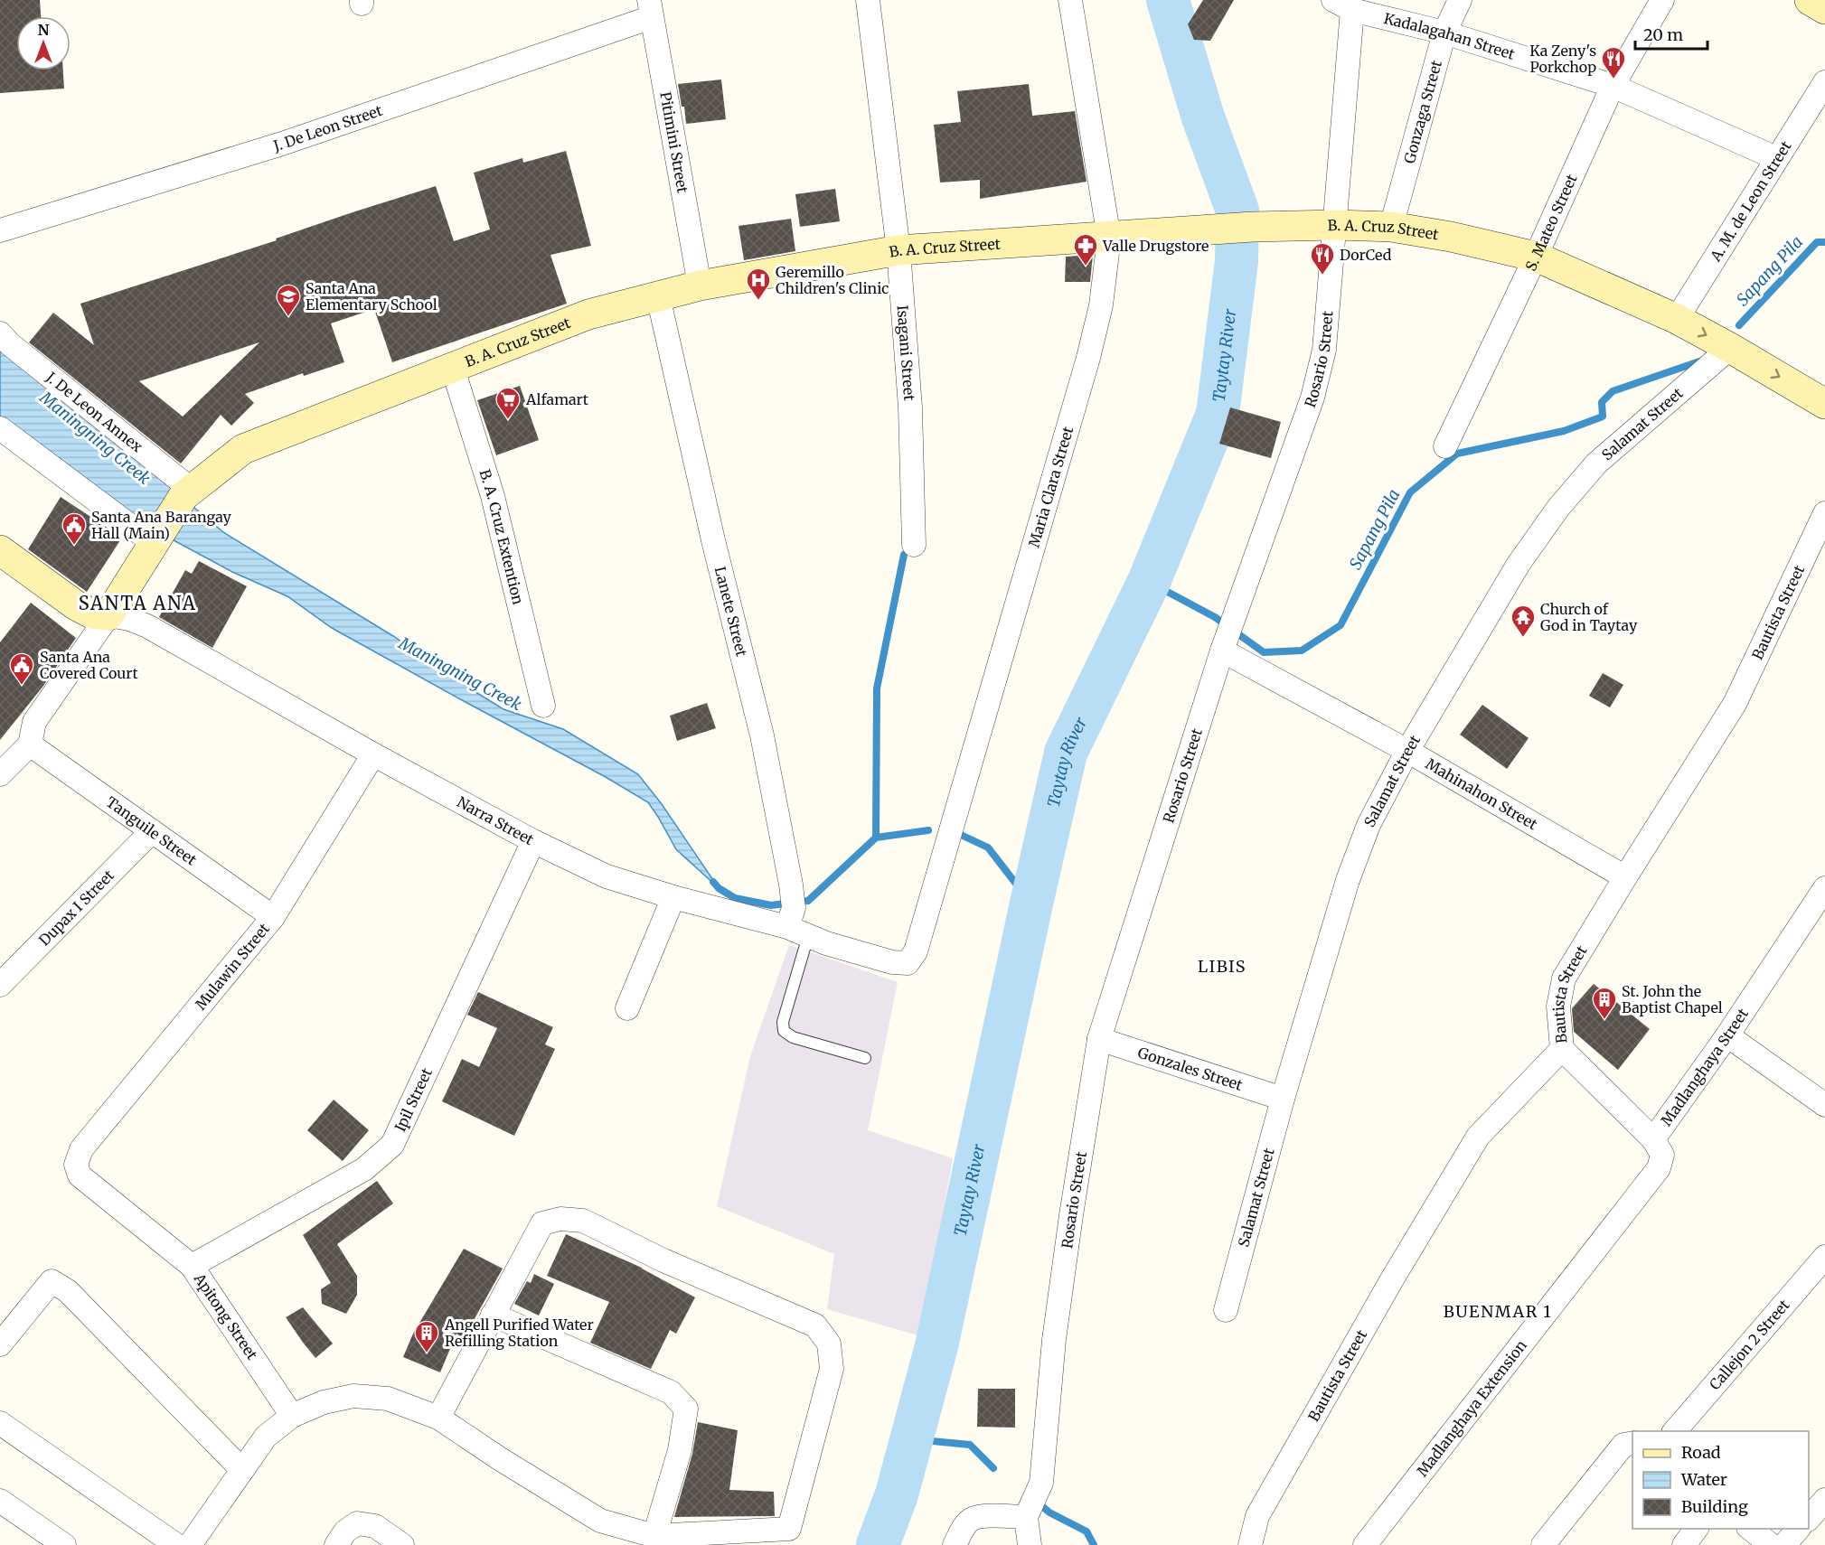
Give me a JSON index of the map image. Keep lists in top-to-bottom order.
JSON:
{
  "streets": {
    "street": [
      "Kadalagahan Street",
      "Gonzaga Street",
      "J. De Leon Street",
      "Pitimini Street",
      "A. M. de Leon Street",
      "S. Mateo Street",
      "B. A. Cruz Street",
      "Isagani Street",
      "Rosario Street",
      "J. De Leon Annex",
      "Salamat Street",
      "Maria Clara Street",
      "B. A. Cruz Extention",
      "Lanete Street",
      "Bautista Street",
      "Mahinahon Street",
      "Narra Street",
      "Tanguile Street",
      "Dupax I Street",
      "Mulawin Street",
      "Madlanghaya Street",
      "Gonzales Street",
      "Ipil Street",
      "Apitong Street",
      "Callejon 2 Street",
      "Madlanghaya Extension"
    ]
  },
  "crossings": [
    ["Kadalagahan Street", "Gonzaga Street"],
    ["Kadalagahan Street", "A. M. de Leon Street"],
    ["Kadalagahan Street", "S. Mateo Street"],
    ["Kadalagahan Street", "Rosario Street"],
    ["Gonzaga Street", "B. A. Cruz Street"],
    ["J. De Leon Street", "Pitimini Street"],
    ["Pitimini Street", "B. A. Cruz Street"],
    ["A. M. de Leon Street", "B. A. Cruz Street"],
    ["S. Mateo Street", "B. A. Cruz Street"],
    ["B. A. Cruz Street", "Isagani Street"],
    ["B. A. Cruz Street", "Rosario Street"],
    ["B. A. Cruz Street", "J. De Leon Annex"],
    ["B. A. Cruz Street", "Salamat Street"],
    ["B. A. Cruz Street", "Maria Clara Street"],
    ["B. A. Cruz Street", "B. A. Cruz Extention"],
    ["B. A. Cruz Street", "Lanete Street"],
    ["B. A. Cruz Street", "Narra Street"],
    ["B. A. Cruz Street", "Tanguile Street"],
    ["Rosario Street", "Mahinahon Street"],
    ["Rosario Street", "Gonzales Street"],
    ["Salamat Street", "Mahinahon Street"],
    ["Salamat Street", "Gonzales Street"],
    ["Maria Clara Street", "Narra Street"],
    ["Lanete Street", "Narra Street"],
    ["Bautista Street", "Mahinahon Street"],
    ["Bautista Street", "Madlanghaya Street"],
    ["Narra Street", "Mulawin Street"],
    ["Narra Street", "Ipil Street"],
    ["Tanguile Street", "Dupax I Street"],
    ["Tanguile Street", "Mulawin Street"],
    ["Mulawin Street", "Apitong Street"],
    ["Madlanghaya Street", "Madlanghaya Extension"],
    ["Ipil Street", "Apitong Street"]
  ],
  "districts": ["SANTA ANA", "LIBIS", "BUENMAR 1"],
  "water": ["Sapang Pila", "Taytay River", "Maningning Creek"],
  "places": {
    "restaurant": ["Ka Zeny's Porkchop", "DorCed"],
    "pharmacy": ["Valle Drugstore"],
    "hospital": ["Geremillo Children's Clinic"],
    "school or university": ["Santa Ana Elementary School"],
    "supermarket": ["Alfamart"],
    "public building": ["Santa Ana Barangay Hall (Main)", "Santa Ana Covered Court"],
    "temple": ["Church of God in Taytay"],
    "building": ["St. John the Baptist Chapel", "Angell Purified Water Refilling Station"]
  },
  "legend": ["Road", "Water", "Building"],
  "scale_bar": "20 m",
  "north": "top"
}
